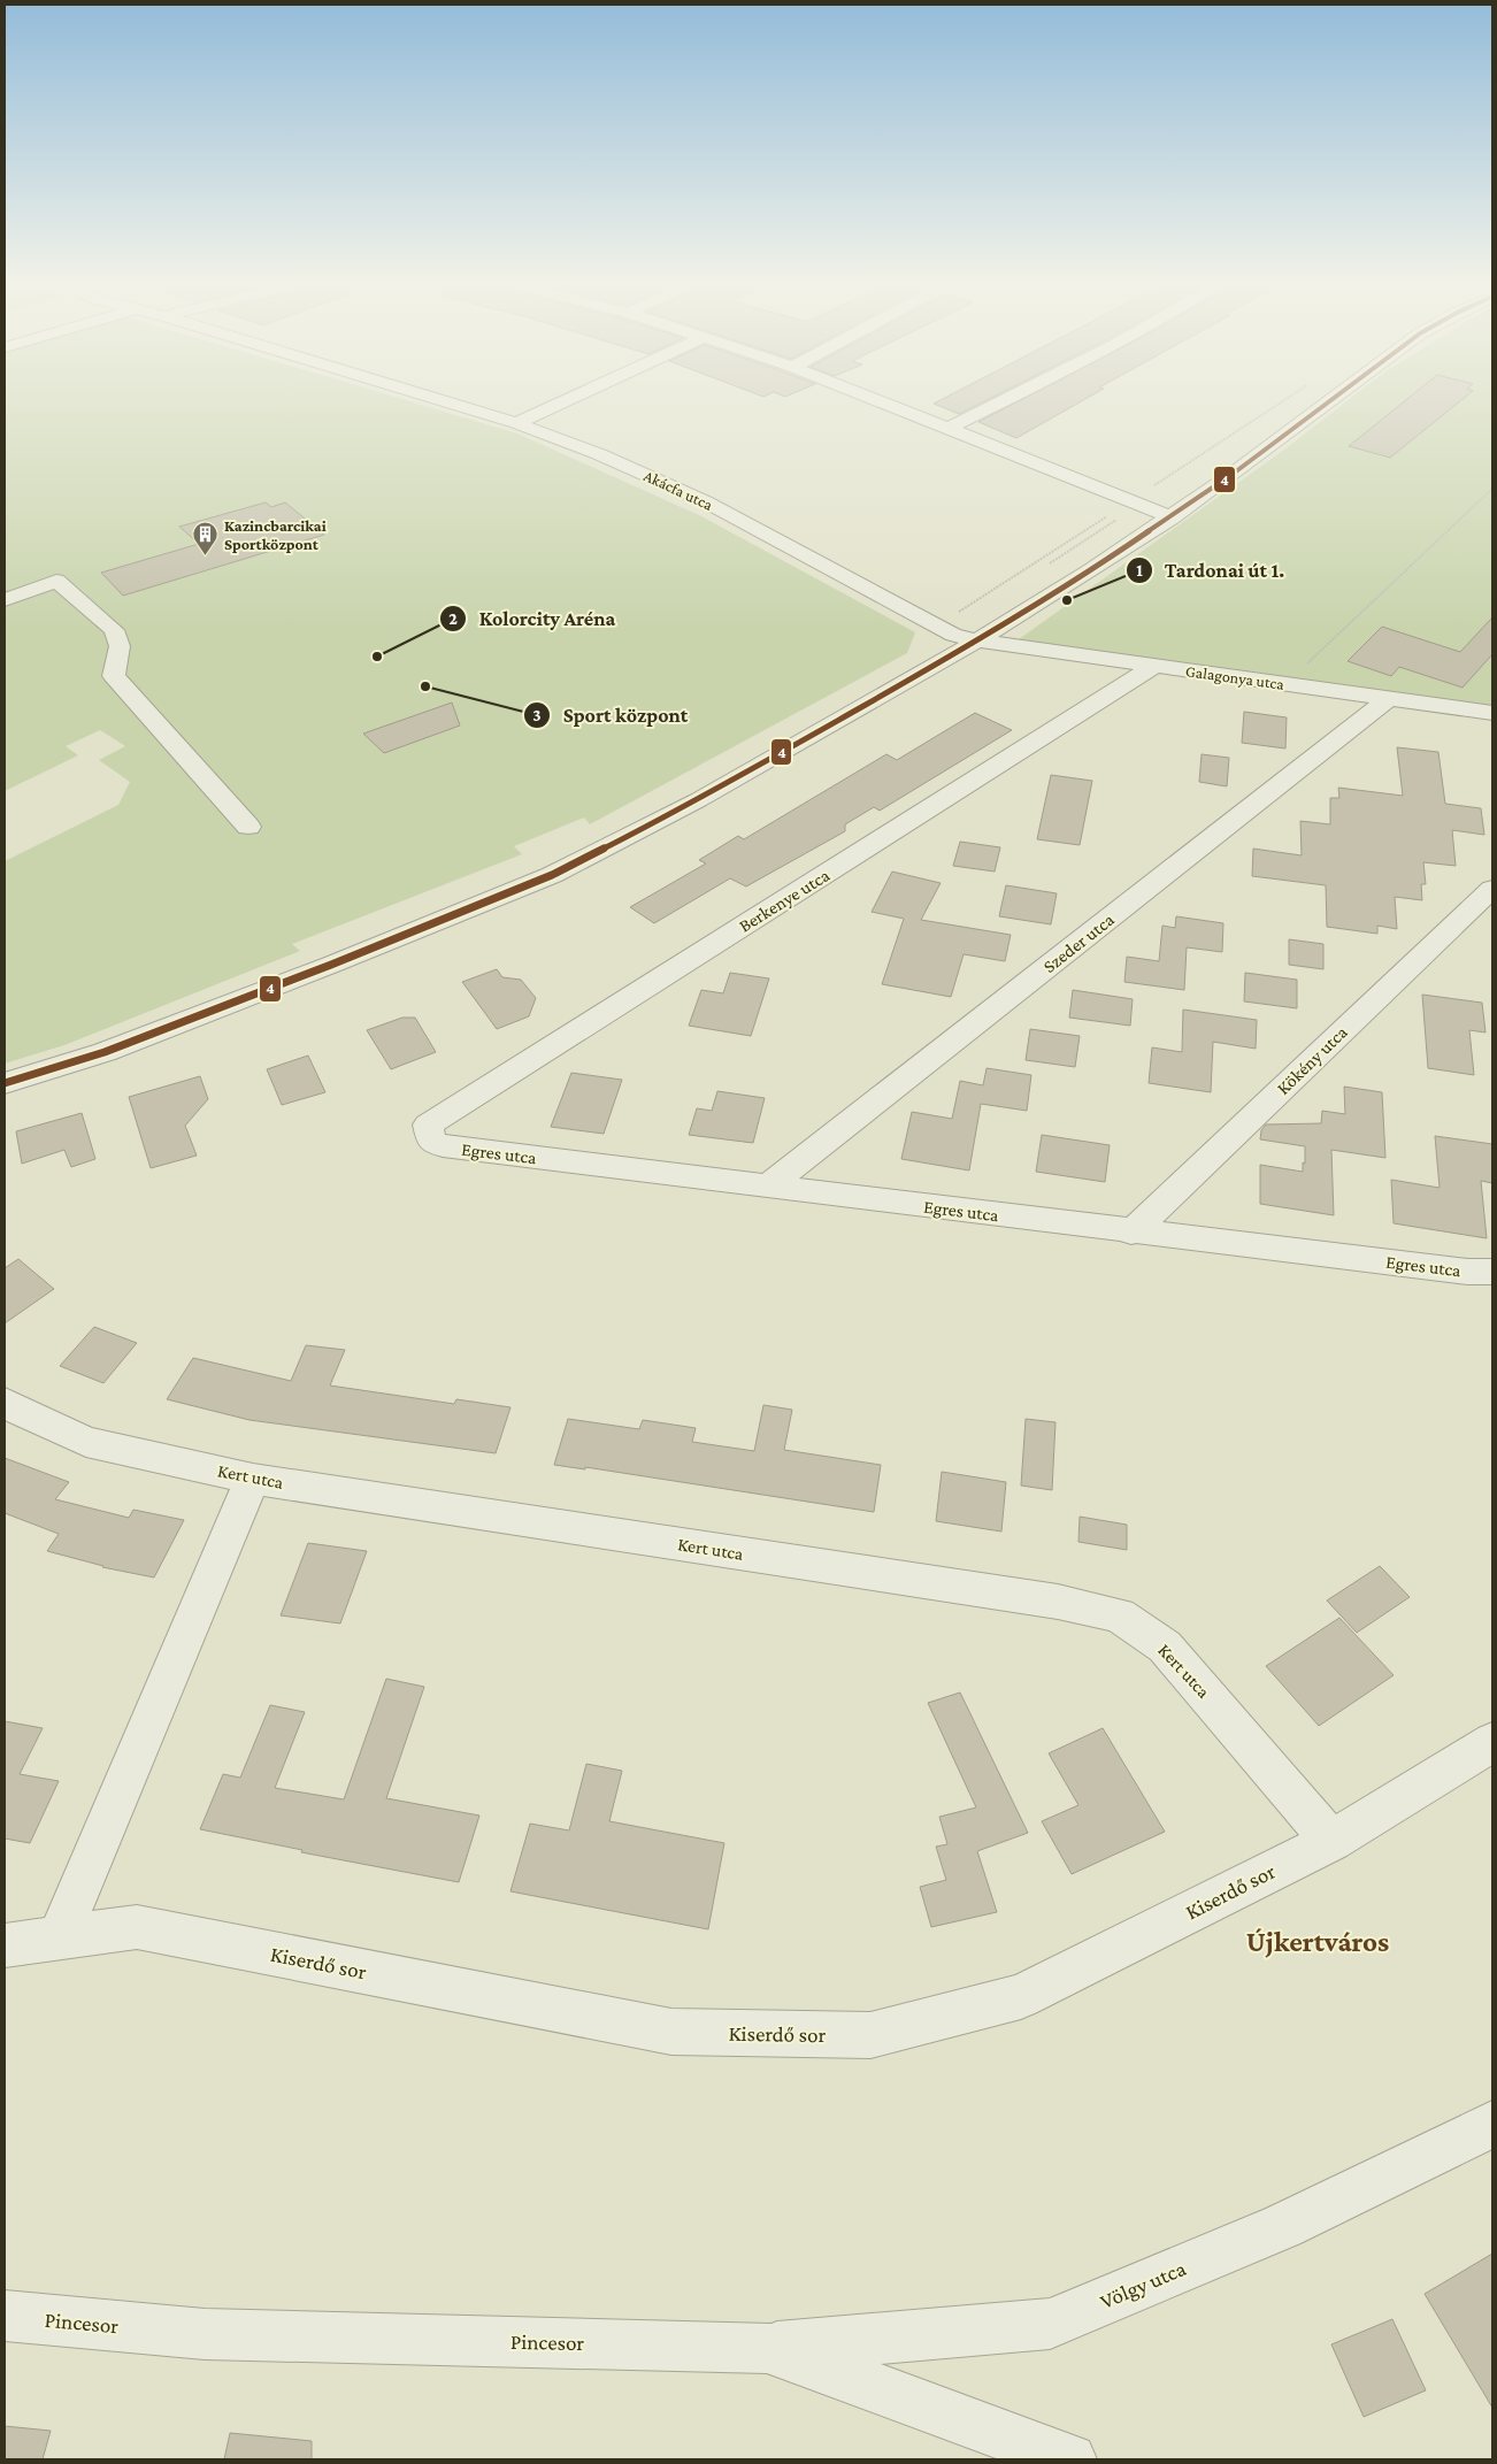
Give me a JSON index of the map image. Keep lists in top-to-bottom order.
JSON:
{
  "streets": {
    "street": [
      "Akácfa utca",
      "Galagonya utca",
      "Berkenye utca",
      "Szeder utca",
      "Kökény utca",
      "Egres utca",
      "Kert utca",
      "Kiserdő sor",
      "Völgy utca",
      "Pincesor"
    ]
  },
  "crossings": [
    ["Akácfa utca", "Galagonya utca"],
    ["Galagonya utca", "Berkenye utca"],
    ["Galagonya utca", "Szeder utca"],
    ["Berkenye utca", "Egres utca"],
    ["Szeder utca", "Egres utca"],
    ["Kökény utca", "Egres utca"],
    ["Kert utca", "Kiserdő sor"],
    ["Völgy utca", "Pincesor"]
  ],
  "districts": ["Újkertváros"],
  "places": {
    "building": ["Kazincbarcikai Sportközpont"],
    "other": ["Tardonai út 1.", "Kolorcity Aréna", "Sport központ"]
  },
  "lines": ["transit line 4"]
}
